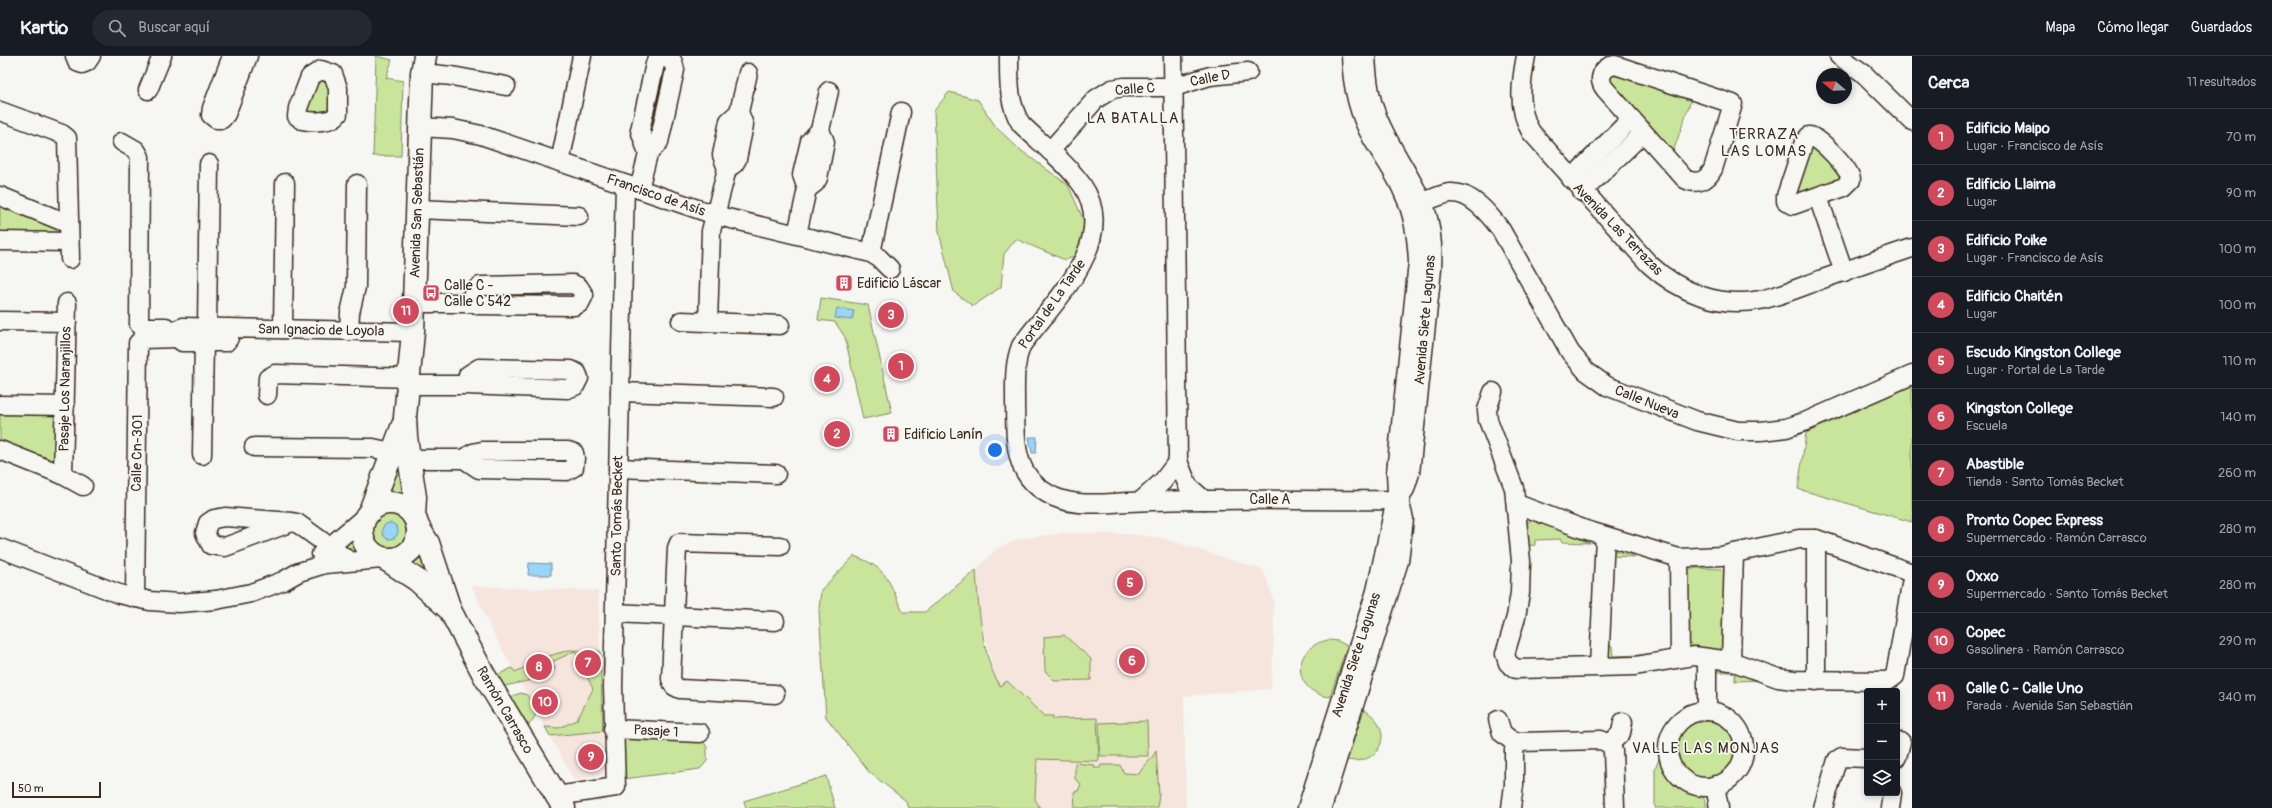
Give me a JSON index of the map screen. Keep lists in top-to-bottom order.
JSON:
{
  "streets": {
    "main road": ["Avenida San Sebastián", "Ramón Carrasco"],
    "street": [
      "Calle D",
      "Calle C",
      "Francisco de Asís",
      "Avenida Las Terrazas",
      "Portal de La Tarde",
      "Avenida Siete Lagunas",
      "San Ignacio de Loyola",
      "Pasaje Los Naranjillos",
      "Calle Nueva",
      "Calle Cn-301",
      "Calle A",
      "Santo Tomás Becket",
      "Pasaje 1"
    ]
  },
  "crossings": [
    ["Calle D", "Calle C"],
    ["Calle C", "Portal de La Tarde"],
    ["Francisco de Asís", "Avenida San Sebastián"],
    ["Francisco de Asís", "Santo Tomás Becket"],
    ["Avenida San Sebastián", "San Ignacio de Loyola"],
    ["Avenida San Sebastián", "Ramón Carrasco"],
    ["Portal de La Tarde", "Calle A"],
    ["Avenida Siete Lagunas", "Calle Nueva"],
    ["Avenida Siete Lagunas", "Calle A"],
    ["San Ignacio de Loyola", "Calle Cn-301"],
    ["Santo Tomás Becket", "Ramón Carrasco"],
    ["Santo Tomás Becket", "Pasaje 1"]
  ],
  "districts": ["LA BATALLA", "TERRAZA LAS LOMAS", "VALLE LAS MONJAS"],
  "places": {
    "building": ["Edificio Láscar", "Edificio Lanín"],
    "bus stop": ["Calle C - Calle C 542"]
  },
  "scale_bar": "50 m",
  "north": "left",
  "page": {
    "header": "Kartio",
    "search": "Buscar aquí",
    "nav": ["Mapa", "Cómo llegar", "Guardados"],
    "heading": ["Cerca", "11 resultados"],
    "list": [
      {
        "mark": "1",
        "name": "Edificio Maipo",
        "note": "Lugar · Francisco de Asís",
        "value": "70 m"
      },
      {
        "mark": "2",
        "name": "Edificio Llaima",
        "note": "Lugar",
        "value": "90 m"
      },
      {
        "mark": "3",
        "name": "Edificio Poike",
        "note": "Lugar · Francisco de Asís",
        "value": "100 m"
      },
      {
        "mark": "4",
        "name": "Edificio Chaitén",
        "note": "Lugar",
        "value": "100 m"
      },
      {
        "mark": "5",
        "name": "Escudo Kingston College",
        "note": "Lugar · Portal de La Tarde",
        "value": "110 m"
      },
      {
        "mark": "6",
        "name": "Kingston College",
        "note": "Escuela",
        "value": "140 m"
      },
      {
        "mark": "7",
        "name": "Abastible",
        "note": "Tienda · Santo Tomás Becket",
        "value": "260 m"
      },
      {
        "mark": "8",
        "name": "Pronto Copec Express",
        "note": "Supermercado · Ramón Carrasco",
        "value": "280 m"
      },
      {
        "mark": "9",
        "name": "Oxxo",
        "note": "Supermercado · Santo Tomás Becket",
        "value": "280 m"
      },
      {
        "mark": "10",
        "name": "Copec",
        "note": "Gasolinera · Ramón Carrasco",
        "value": "290 m"
      },
      {
        "mark": "11",
        "name": "Calle C - Calle Uno",
        "note": "Parada · Avenida San Sebastián",
        "value": "340 m"
      }
    ],
    "pins": [
      "11",
      "3",
      "1",
      "4",
      "2",
      "5",
      "6",
      "7",
      "8",
      "10",
      "9"
    ],
    "map_buttons": ["+", "−"],
    "scale": "50 m"
  }
}
